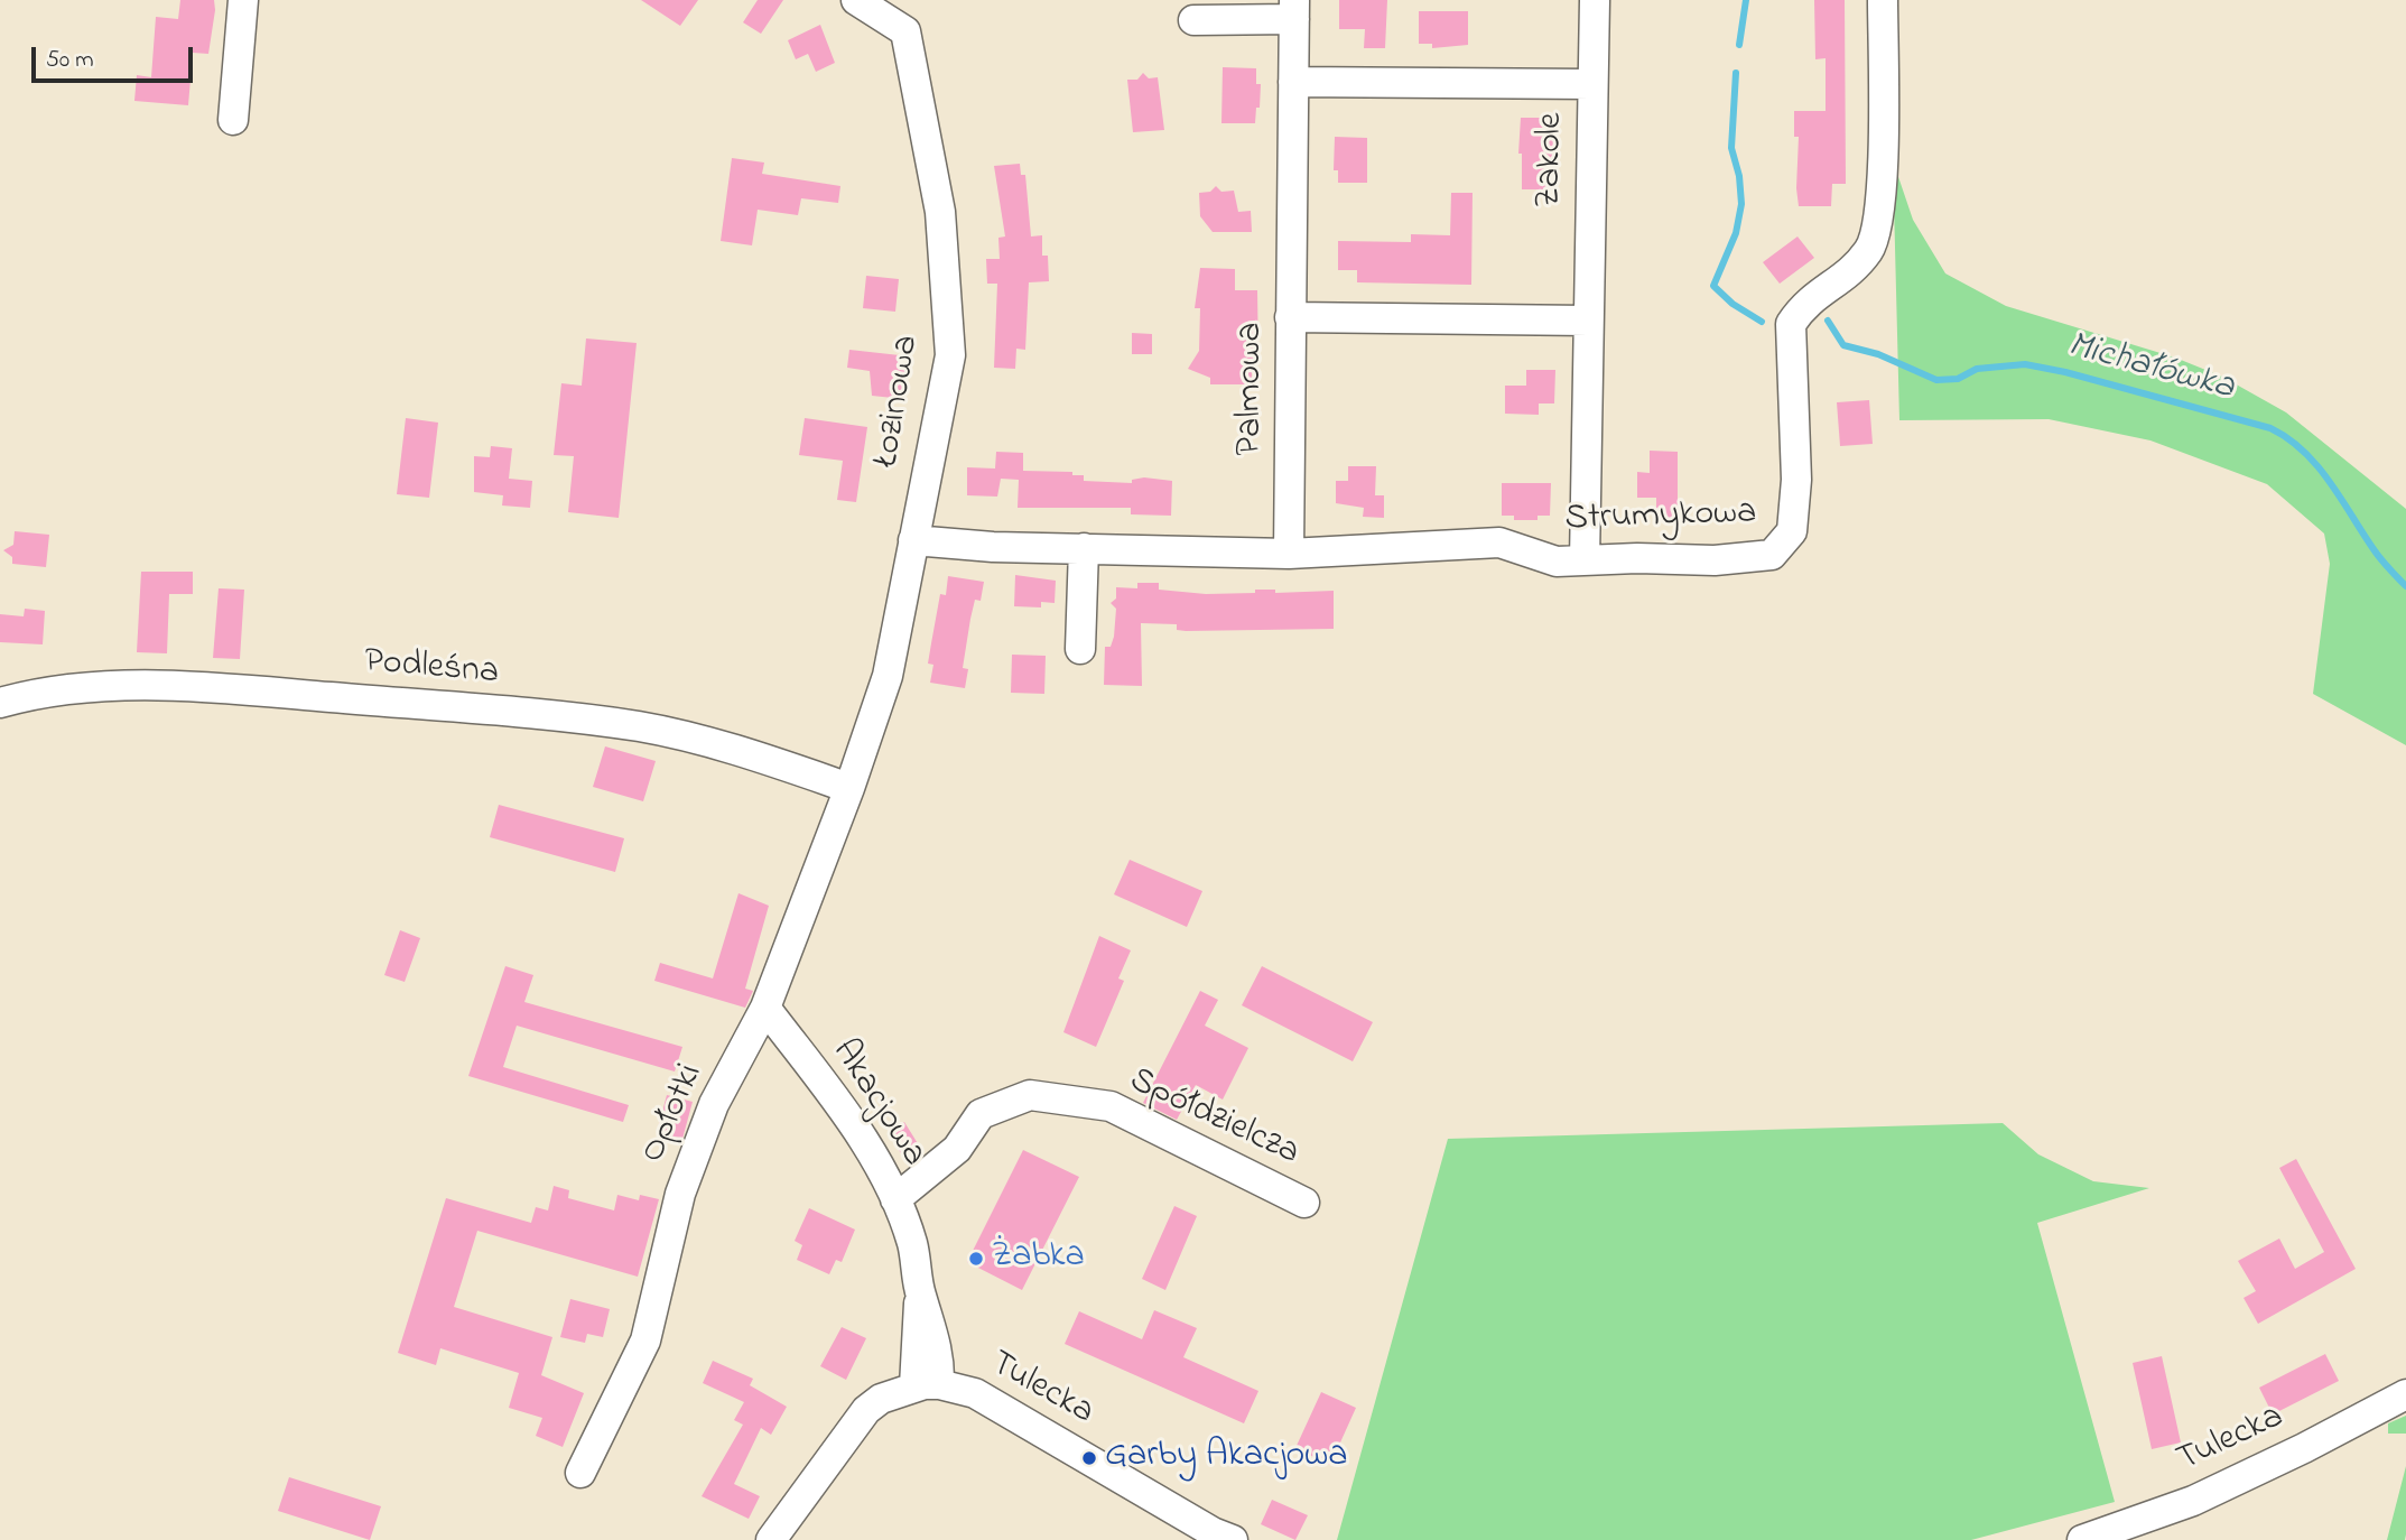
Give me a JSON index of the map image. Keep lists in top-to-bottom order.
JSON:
{
  "streets": {
    "street": [
      "Zakole",
      "Palmowa",
      "Łozinowa",
      "Strumykowa",
      "Podleśna",
      "Akacjowa",
      "Opłotki",
      "Spółdzielcza",
      "Tulecka"
    ]
  },
  "crossings": [
    ["Zakole", "Strumykowa"],
    ["Palmowa", "Strumykowa"],
    ["Łozinowa", "Podleśna"],
    ["Łozinowa", "Opłotki"],
    ["Podleśna", "Opłotki"],
    ["Akacjowa", "Opłotki"],
    ["Akacjowa", "Spółdzielcza"],
    ["Akacjowa", "Tulecka"]
  ],
  "water": ["Michałówka"],
  "places": ["Żabka", "Garby Akacjowa"],
  "scale_bar": "50 m"
}
